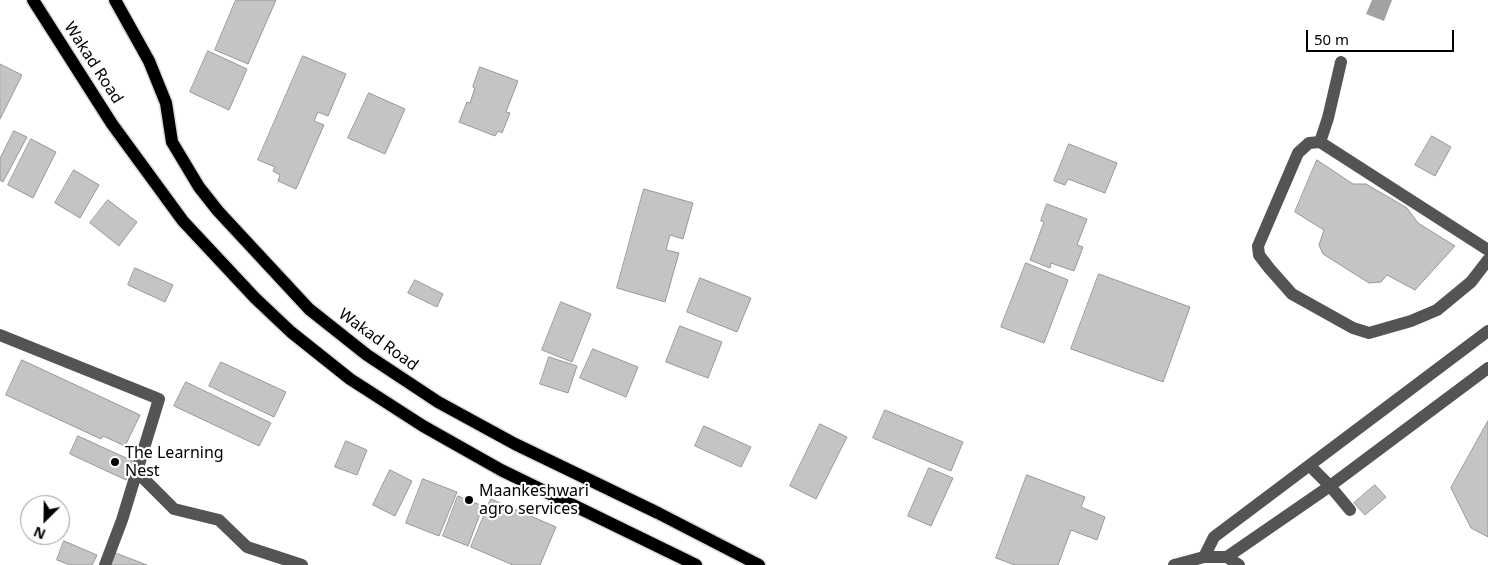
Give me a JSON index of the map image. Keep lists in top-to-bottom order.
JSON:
{
  "streets": {
    "main road": ["Wakad Road"]
  },
  "places": ["The Learning Nest", "Maankeshwari agro services"],
  "scale_bar": "50 m",
  "north": "bottom left"
}
